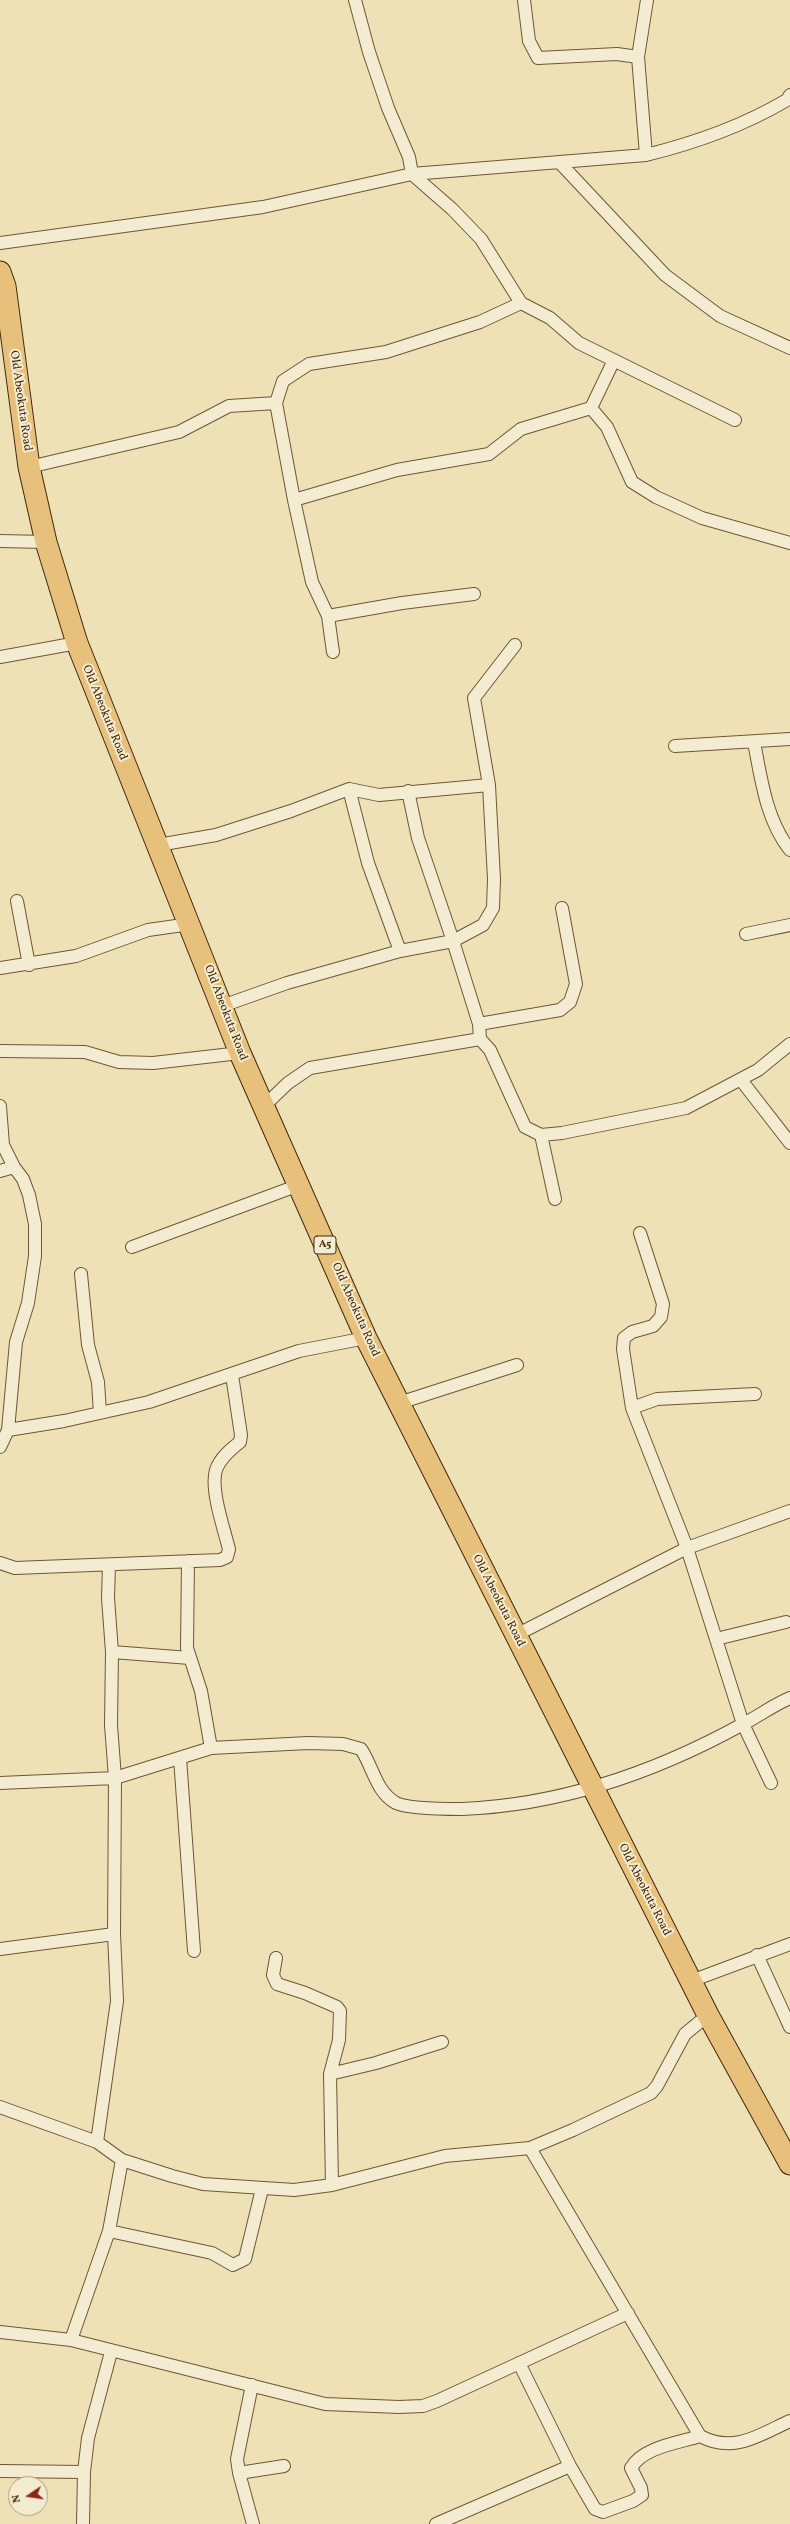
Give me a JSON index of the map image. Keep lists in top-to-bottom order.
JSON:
{
  "streets": {
    "highway": ["Old Abeokuta Road", "A5"]
  },
  "north": "left"
}
